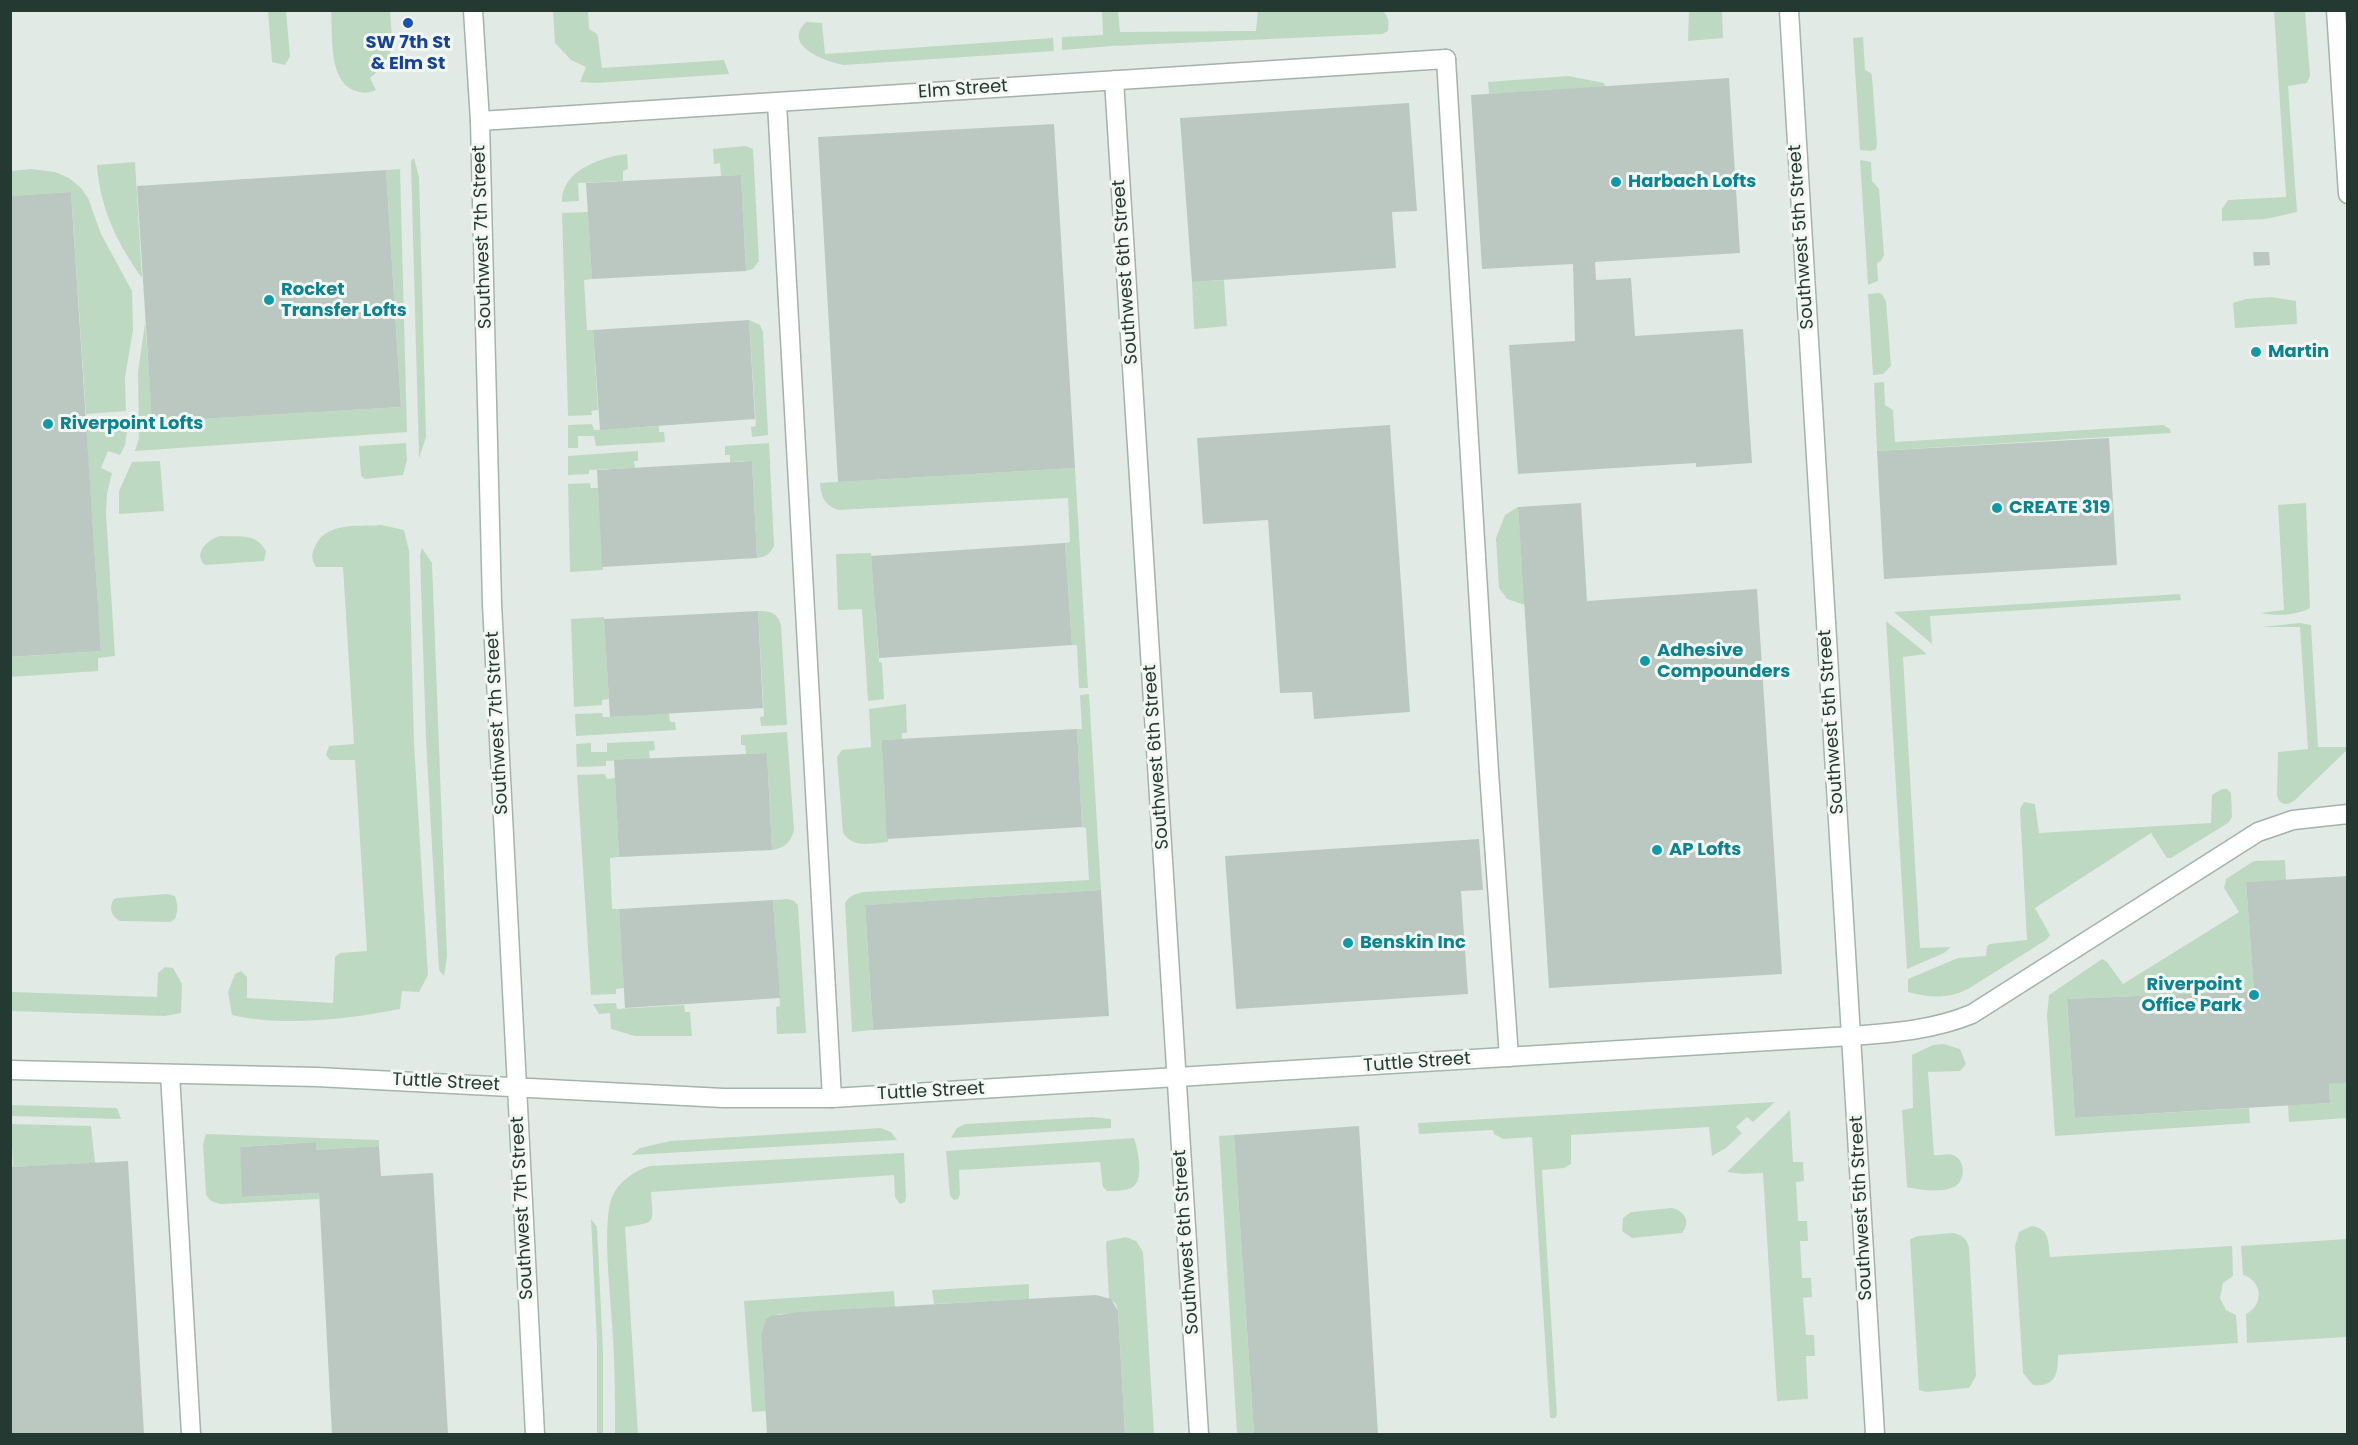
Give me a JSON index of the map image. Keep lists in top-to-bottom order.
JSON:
{
  "streets": {
    "street": [
      "Elm Street",
      "Southwest 7th Street",
      "Southwest 5th Street",
      "Southwest 6th Street",
      "Tuttle Street"
    ]
  },
  "crossings": [
    ["Elm Street", "Southwest 7th Street"],
    ["Elm Street", "Southwest 6th Street"],
    ["Elm Street", "Tuttle Street"],
    ["Southwest 7th Street", "Tuttle Street"],
    ["Southwest 5th Street", "Tuttle Street"],
    ["Southwest 6th Street", "Tuttle Street"]
  ],
  "places": [
    "SW 7th St & Elm St",
    "Harbach Lofts",
    "Rocket Transfer Lofts",
    "Martin",
    "Riverpoint Lofts",
    "CREATE 319",
    "Adhesive Compounders",
    "AP Lofts",
    "Benskin Inc",
    "Riverpoint Office Park"
  ]
}
